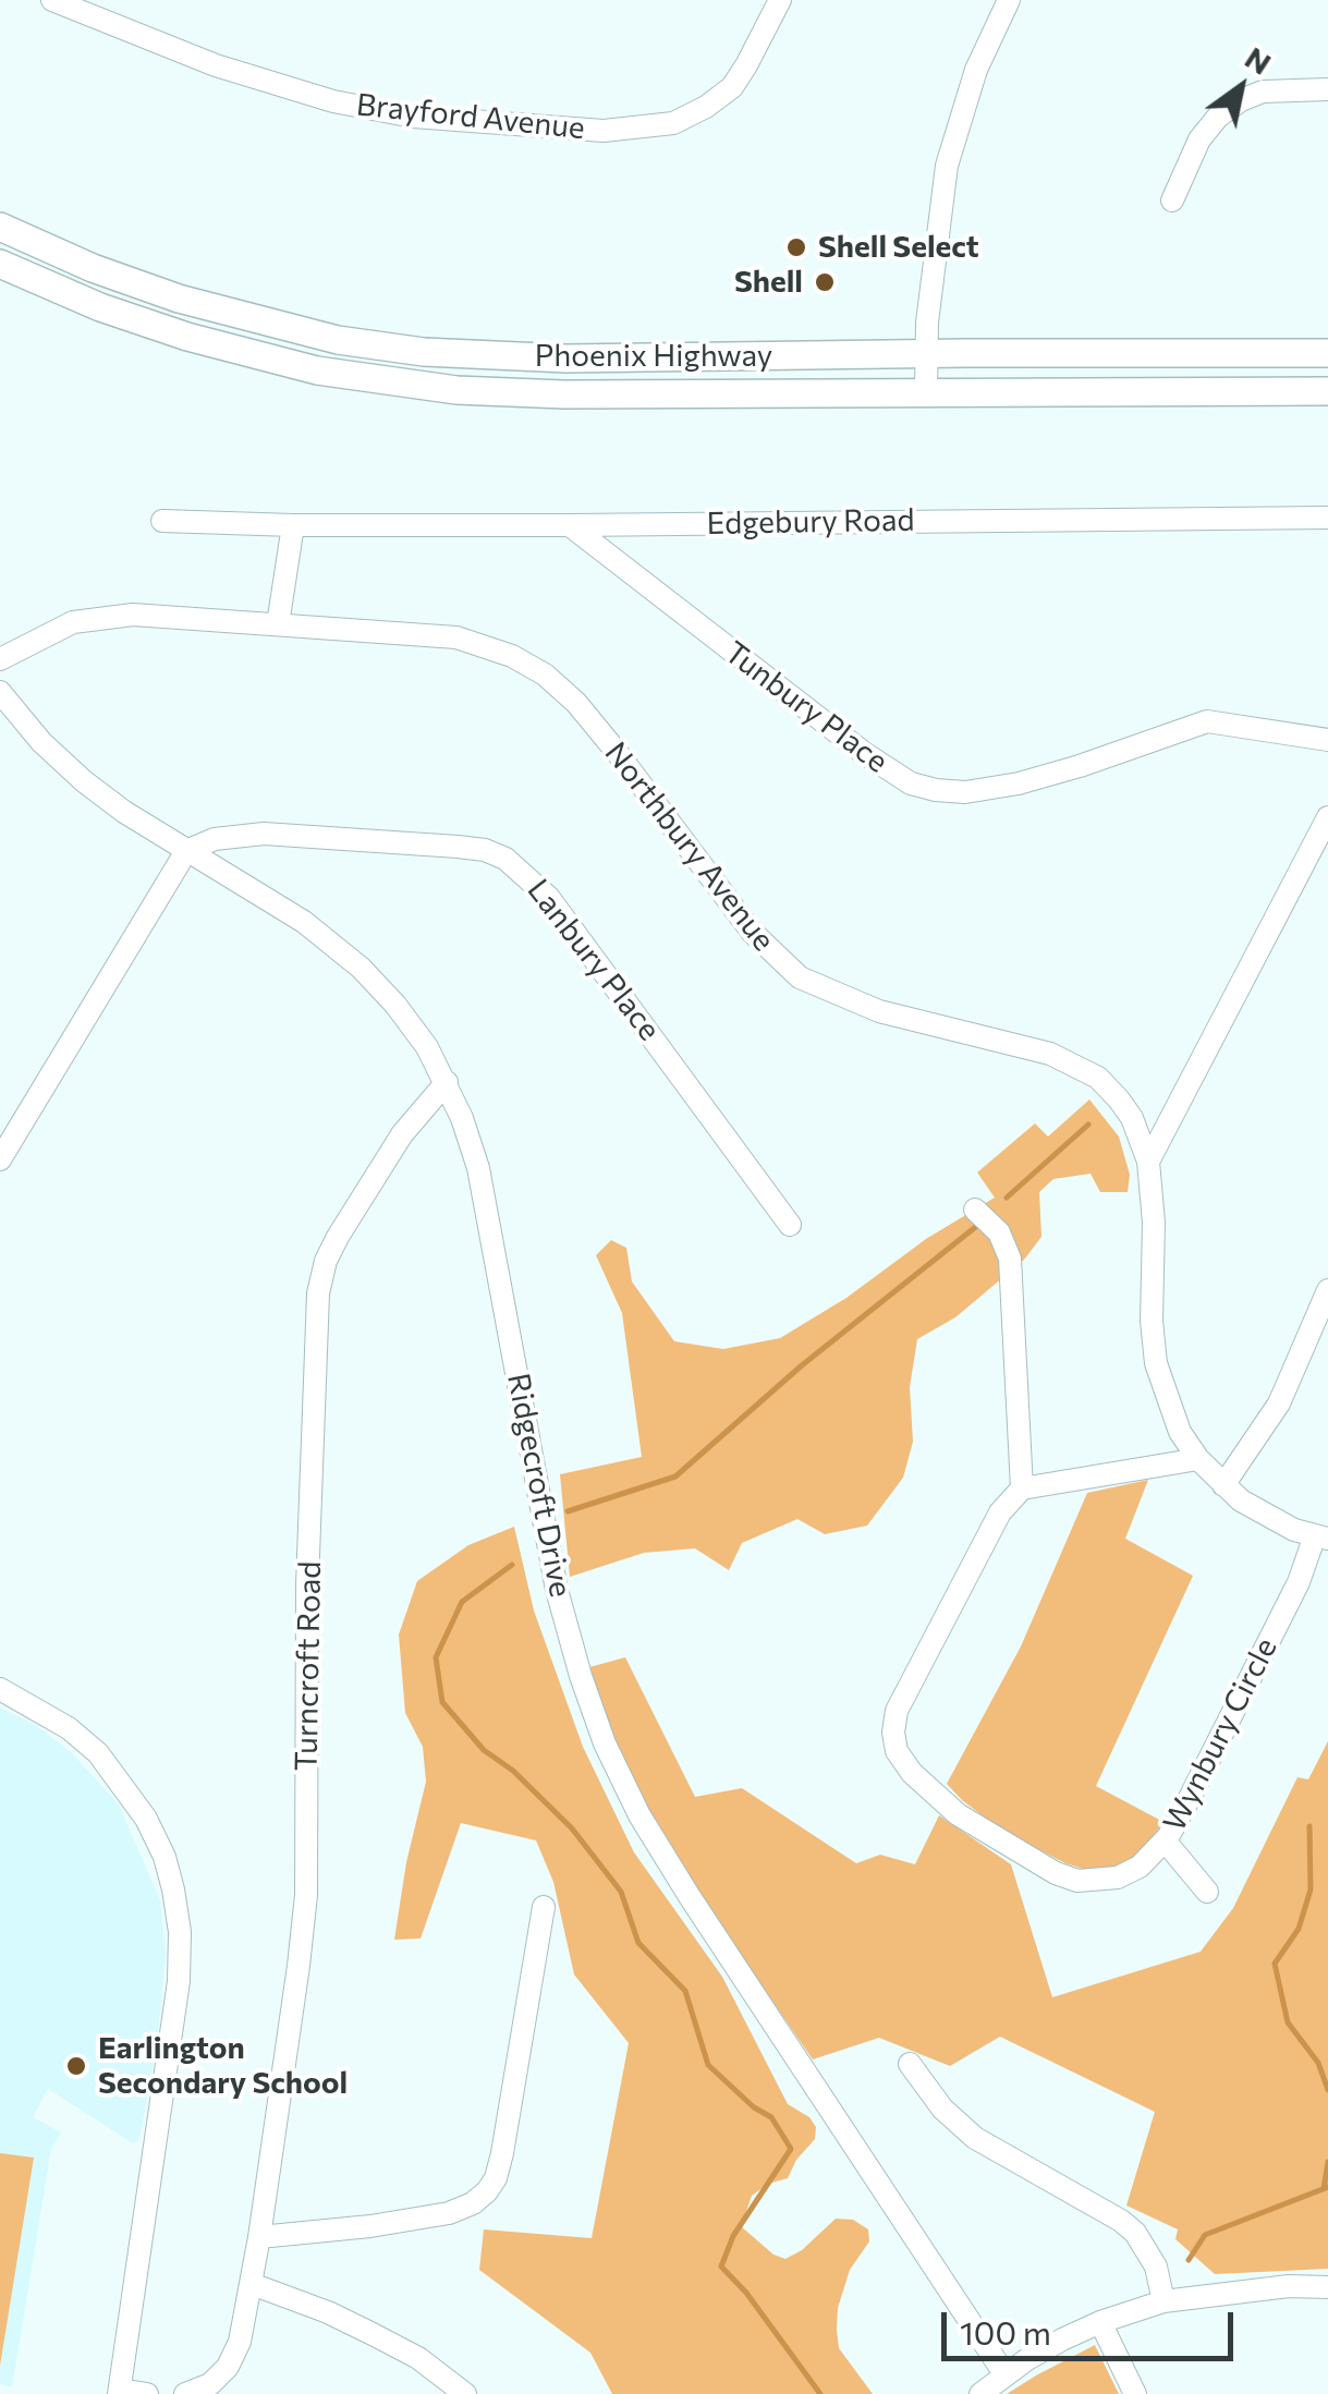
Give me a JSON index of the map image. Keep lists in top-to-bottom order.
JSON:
{
  "streets": {
    "main road": ["Phoenix Highway"],
    "street": [
      "Brayford Avenue",
      "Edgebury Road",
      "Tunbury Place",
      "Northbury Avenue",
      "Lanbury Place",
      "Ridgecroft Drive",
      "Turncroft Road",
      "Wynbury Circle"
    ]
  },
  "crossings": [
    ["Edgebury Road", "Tunbury Place"],
    ["Northbury Avenue", "Wynbury Circle"],
    ["Lanbury Place", "Ridgecroft Drive"],
    ["Ridgecroft Drive", "Turncroft Road"]
  ],
  "places": ["Shell Select", "Shell", "Earlington Secondary School"],
  "scale_bar": "100 m",
  "north": "top right"
}
